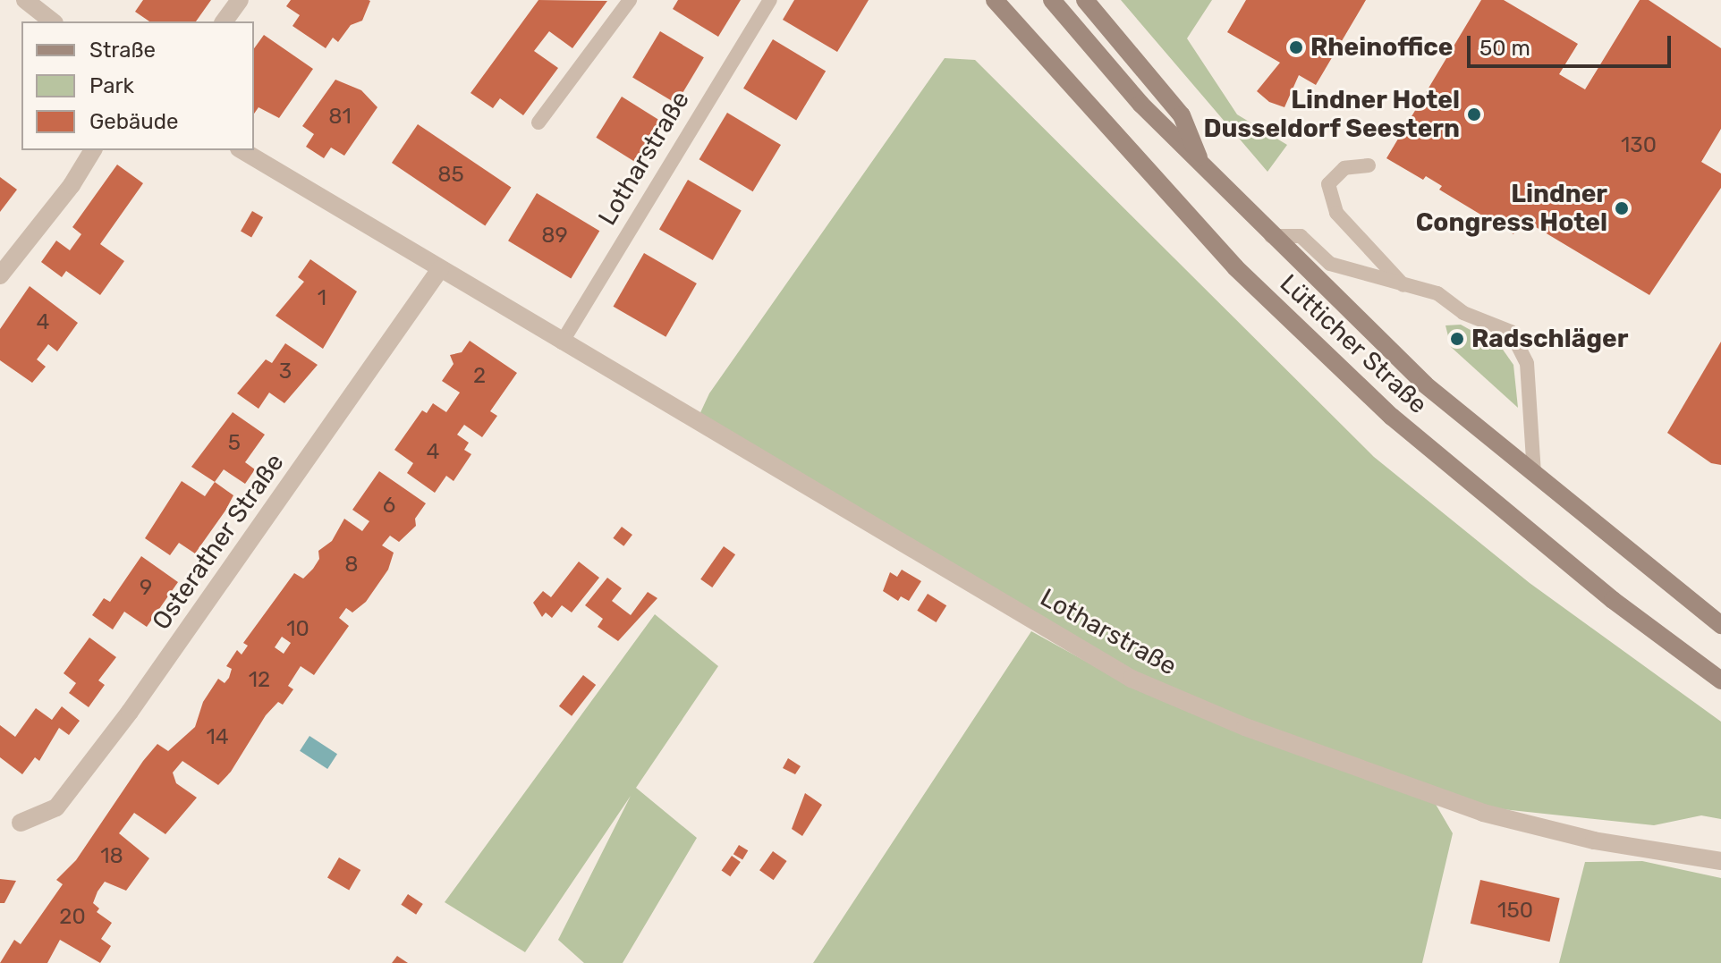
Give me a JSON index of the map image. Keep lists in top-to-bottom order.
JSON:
{
  "streets": {
    "main road": ["Lütticher Straße"],
    "street": ["Lotharstraße", "Osterather Straße"]
  },
  "crossings": [
    ["Lotharstraße", "Osterather Straße"]
  ],
  "places": [
    "Rheinoffice",
    "Lindner Hotel Dusseldorf Seestern",
    "Lindner Congress Hotel",
    "Radschläger"
  ],
  "house_numbers": [
    "81",
    "130",
    "85",
    "89",
    "1",
    "4",
    "3",
    "2",
    "5",
    "4",
    "6",
    "8",
    "9",
    "10",
    "12",
    "14",
    "18",
    "150",
    "20"
  ],
  "legend": ["Straße", "Park", "Gebäude"],
  "scale_bar": "50 m"
}
